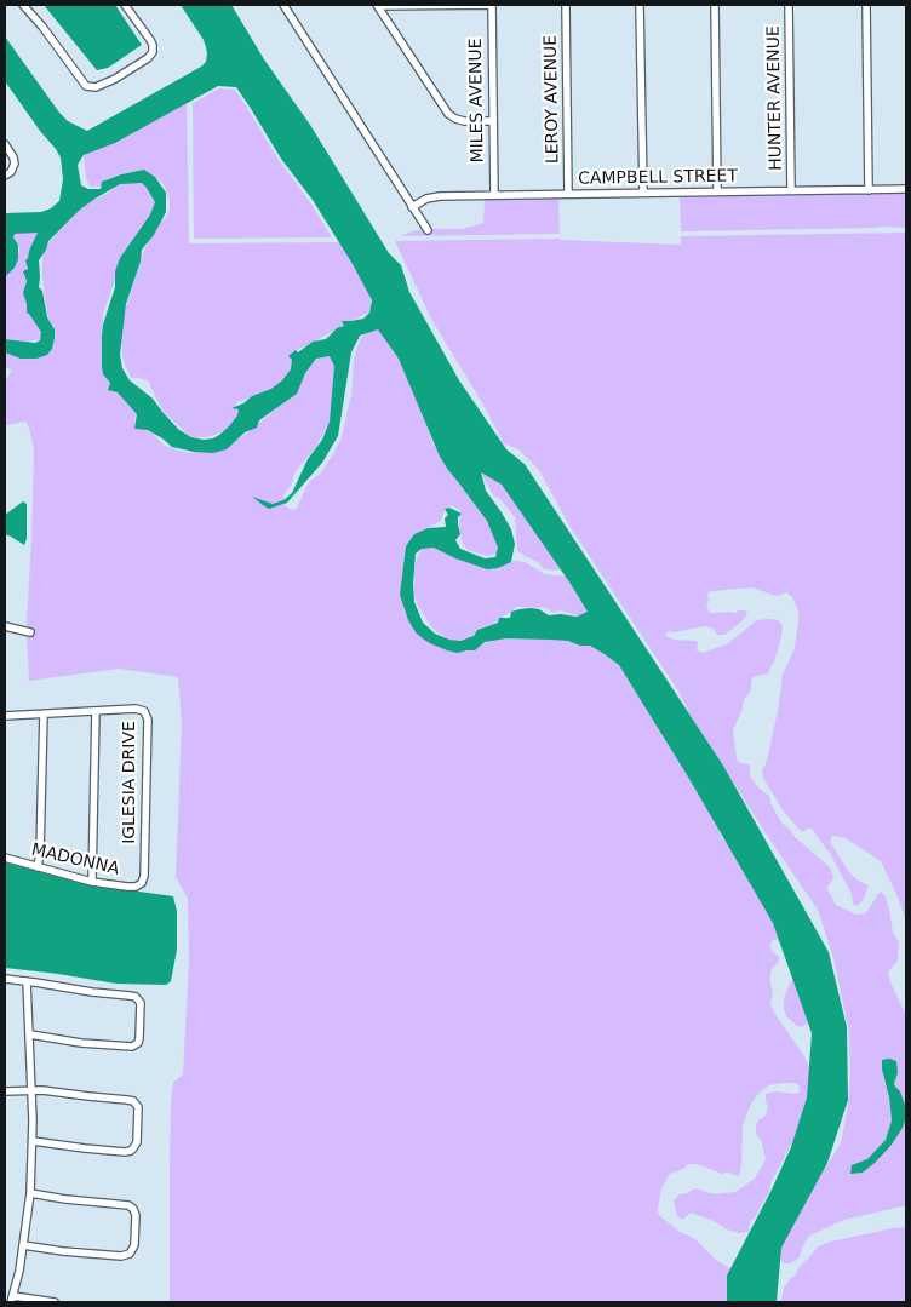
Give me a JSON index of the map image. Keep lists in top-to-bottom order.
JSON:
{
  "streets": {
    "street": [
      "HUNTER AVENUE",
      "LEROY AVENUE",
      "MILES AVENUE",
      "CAMPBELL STREET",
      "IGLESIA DRIVE",
      "MADONNA"
    ]
  },
  "crossings": [
    ["HUNTER AVENUE", "CAMPBELL STREET"],
    ["LEROY AVENUE", "CAMPBELL STREET"],
    ["MILES AVENUE", "CAMPBELL STREET"],
    ["IGLESIA DRIVE", "MADONNA"]
  ]
}
